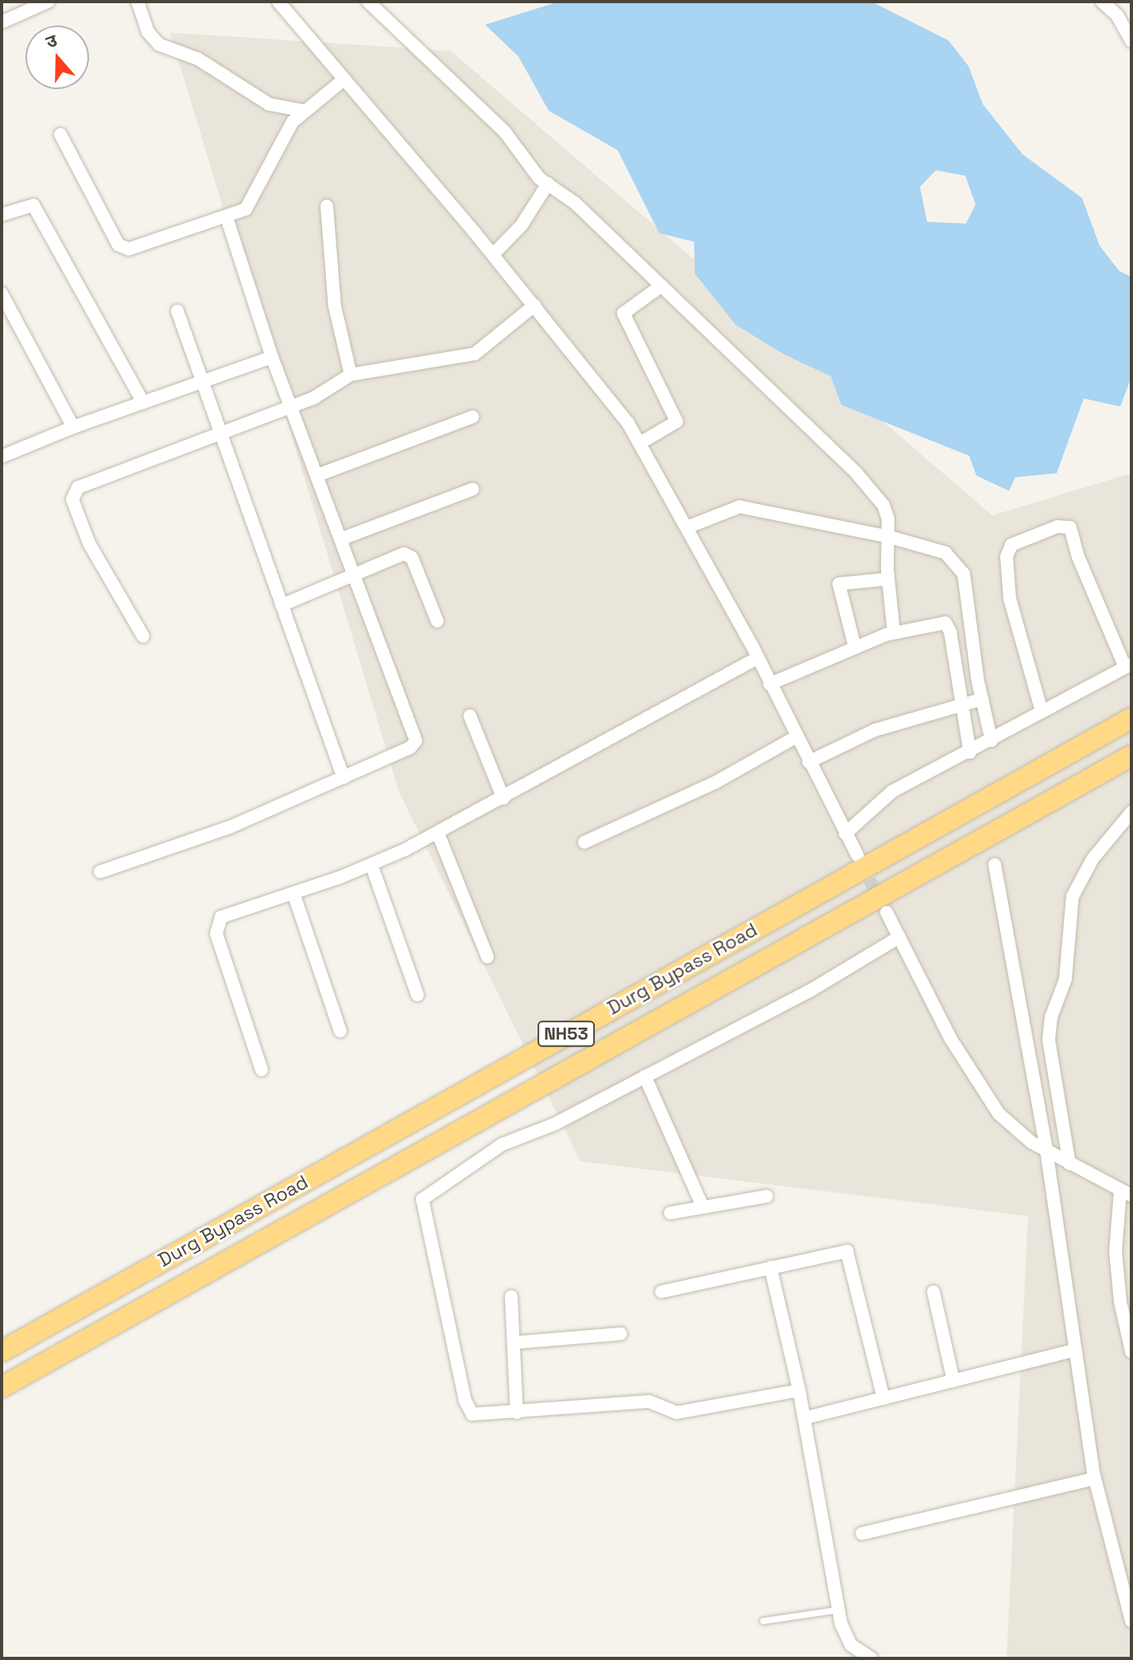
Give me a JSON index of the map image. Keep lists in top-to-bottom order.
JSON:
{
  "streets": {
    "highway": ["Durg Bypass Road", "NH53"]
  },
  "north": "top"
}
